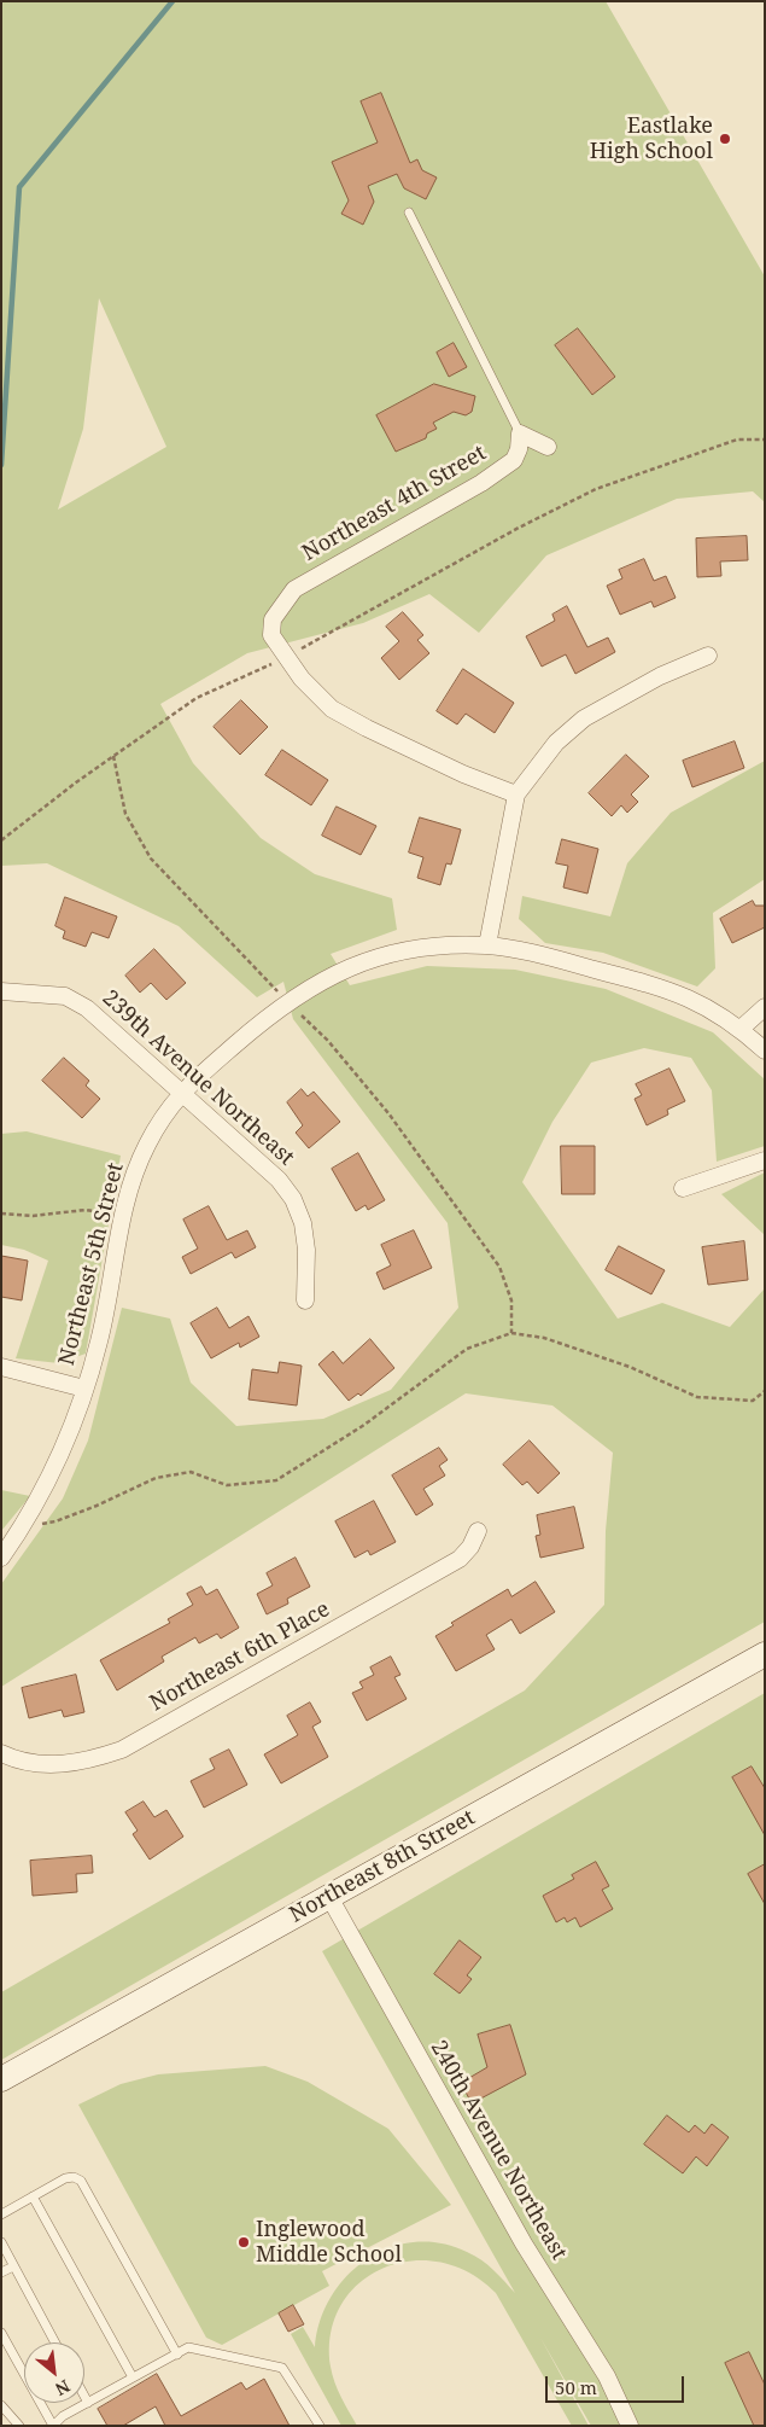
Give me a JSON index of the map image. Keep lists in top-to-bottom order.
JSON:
{
  "streets": {
    "street": [
      "Northeast 4th Street",
      "239th Avenue Northeast",
      "Northeast 5th Street",
      "Northeast 6th Place",
      "Northeast 8th Street",
      "240th Avenue Northeast"
    ]
  },
  "crossings": [
    ["239th Avenue Northeast", "Northeast 5th Street"],
    ["Northeast 8th Street", "240th Avenue Northeast"]
  ],
  "places": ["Eastlake High School", "Inglewood Middle School"],
  "scale_bar": "50 m",
  "north": "bottom right"
}
